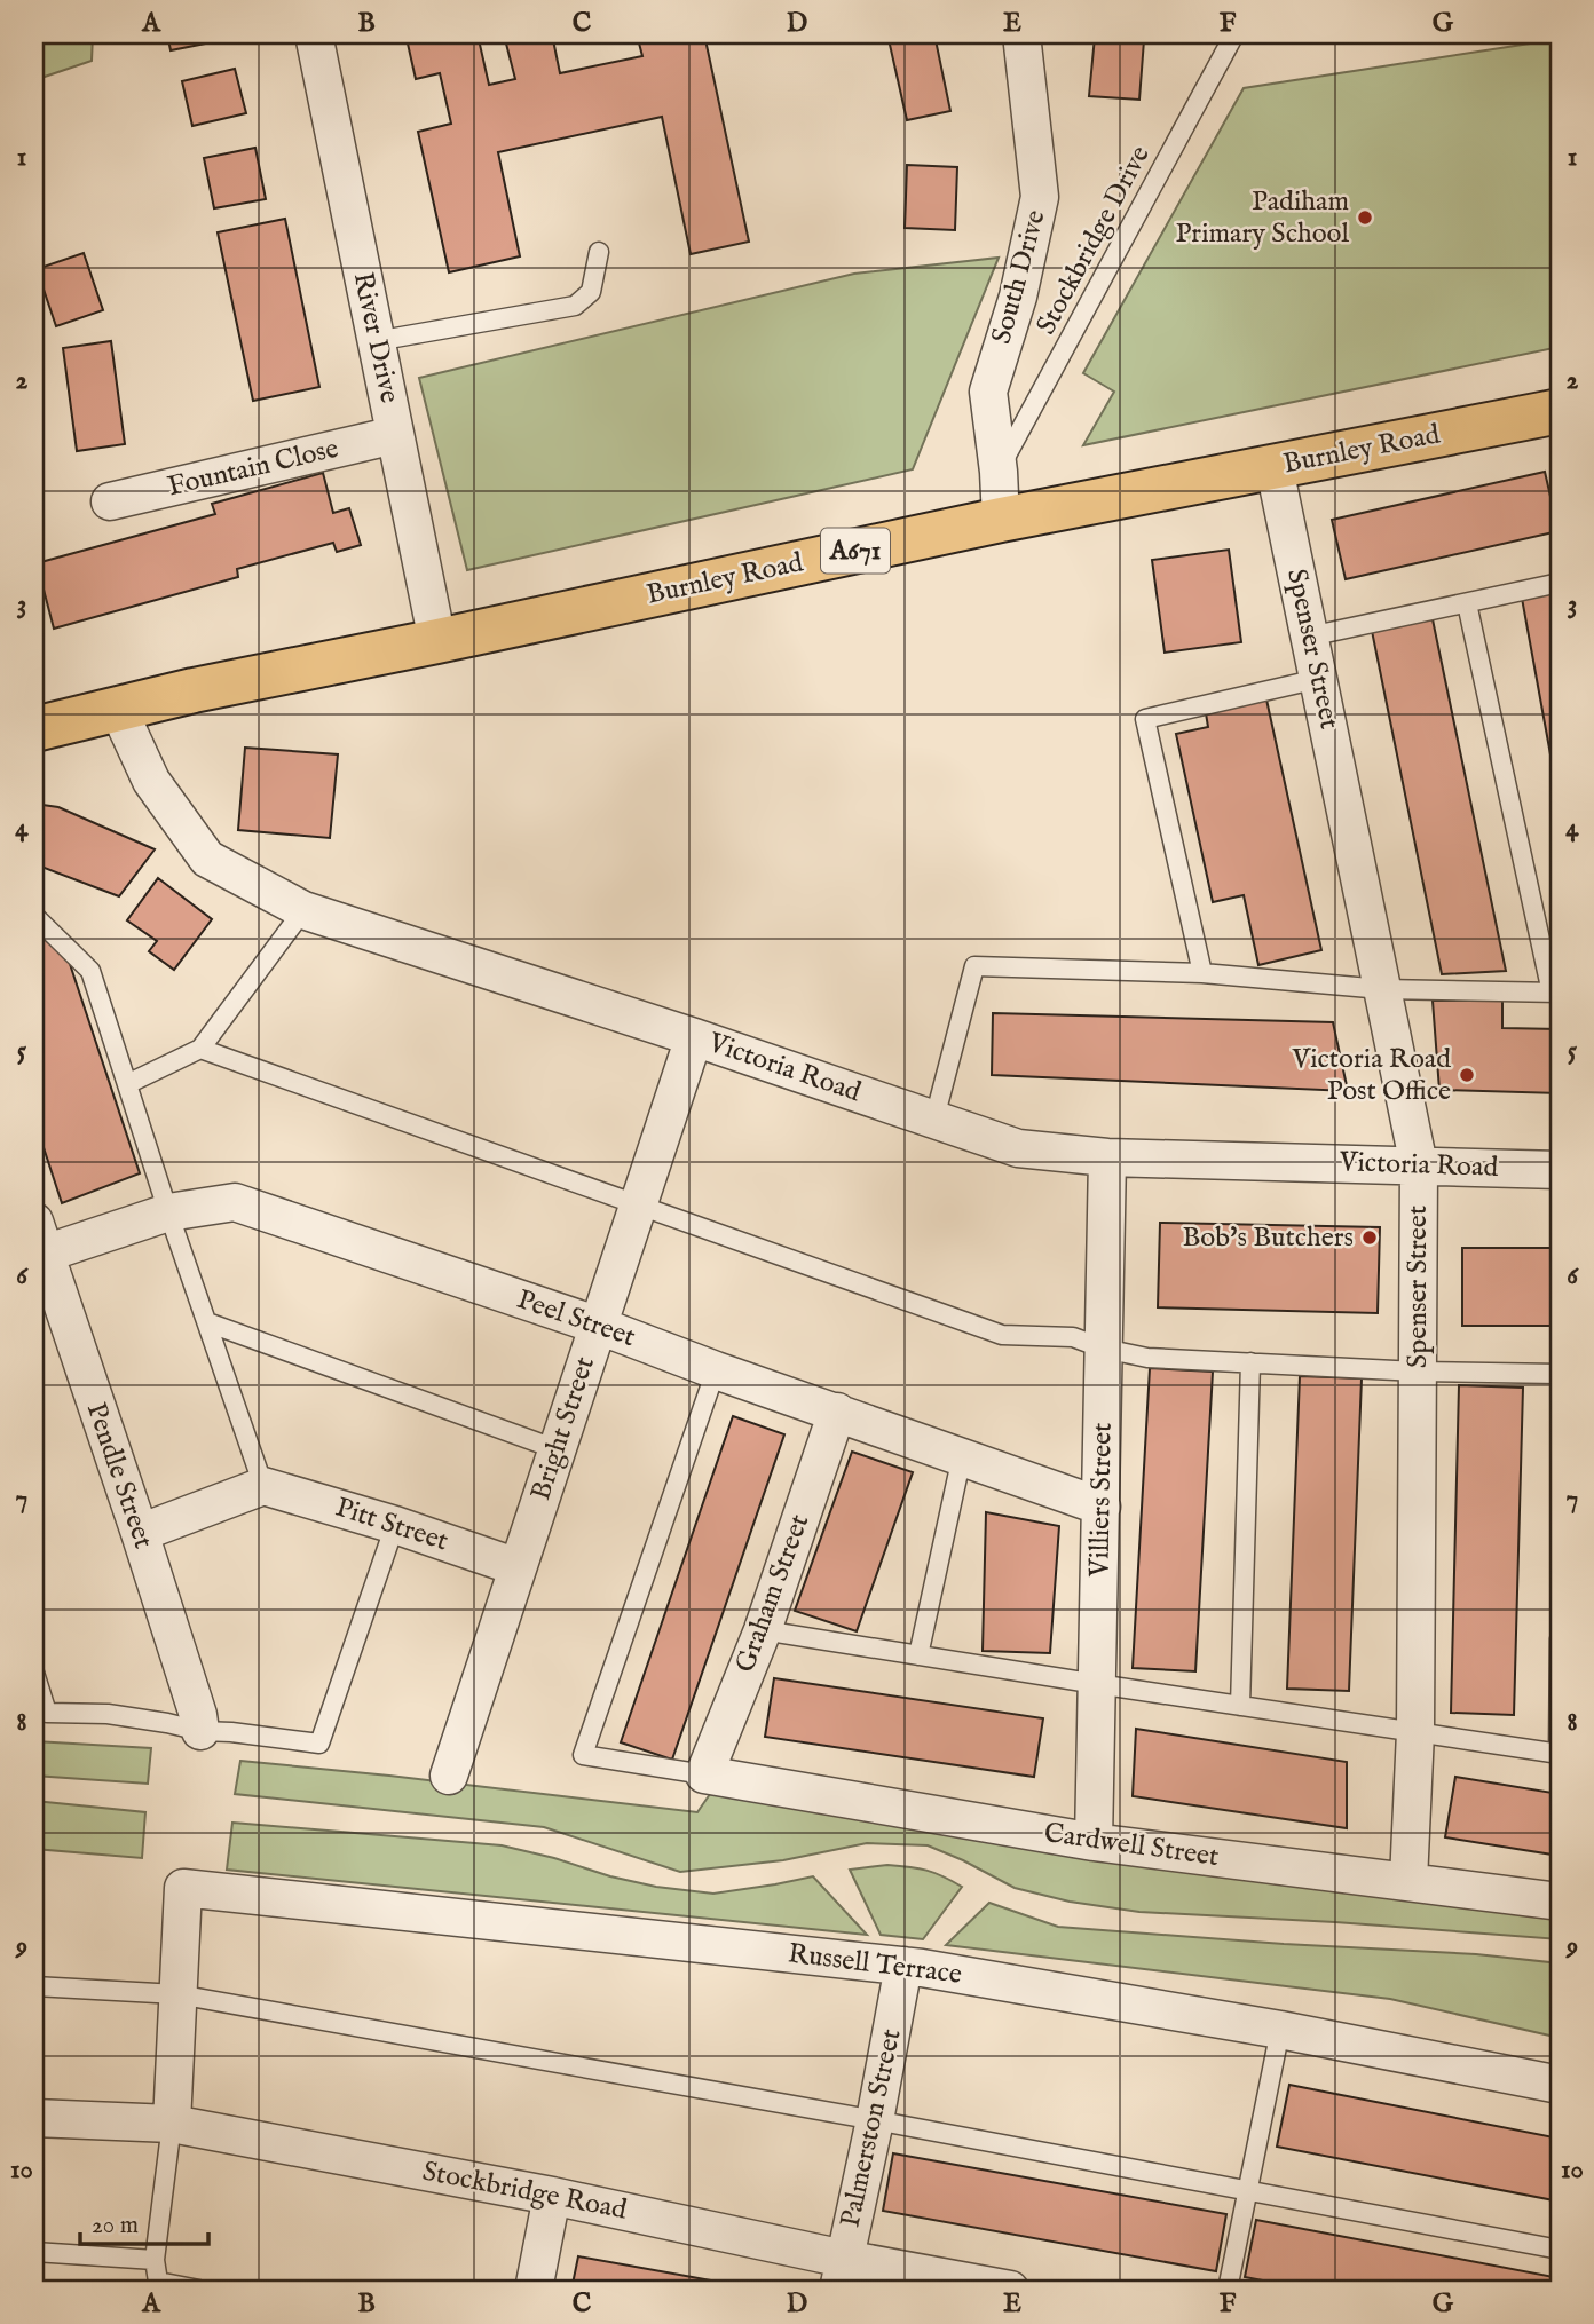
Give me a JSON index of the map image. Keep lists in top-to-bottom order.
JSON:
{
  "streets": {
    "main road": ["Burnley Road", "A671"],
    "street": [
      "South Drive",
      "River Drive",
      "Fountain Close",
      "Spenser Street",
      "Victoria Road",
      "Peel Street",
      "Bright Street",
      "Pendle Street",
      "Villiers Street",
      "Pitt Street",
      "Graham Street",
      "Cardwell Street",
      "Russell Terrace",
      "Palmerston Street",
      "Stockbridge Road"
    ],
    "lane": ["Stockbridge Drive"]
  },
  "crossings": [
    ["Stockbridge Drive", "South Drive"],
    ["South Drive", "Burnley Road"],
    ["River Drive", "Burnley Road"],
    ["River Drive", "Fountain Close"],
    ["Burnley Road", "Spenser Street"],
    ["Burnley Road", "Victoria Road"],
    ["Spenser Street", "Victoria Road"],
    ["Spenser Street", "Cardwell Street"],
    ["Victoria Road", "Bright Street"],
    ["Victoria Road", "Villiers Street"],
    ["Peel Street", "Bright Street"],
    ["Peel Street", "Pendle Street"],
    ["Peel Street", "Villiers Street"],
    ["Peel Street", "Graham Street"],
    ["Bright Street", "Pitt Street"],
    ["Villiers Street", "Cardwell Street"],
    ["Graham Street", "Cardwell Street"],
    ["Russell Terrace", "Palmerston Street"],
    ["Palmerston Street", "Stockbridge Road"]
  ],
  "places": ["Padiham Primary School", "Victoria Road Post Office", "Bob's Butchers"],
  "scale_bar": "20 m",
  "grid": {
    "columns": [
      "A",
      "B",
      "C",
      "D",
      "E",
      "F",
      "G"
    ],
    "rows": [
      "1",
      "2",
      "3",
      "4",
      "5",
      "6",
      "7",
      "8",
      "9",
      "10"
    ]
  }
}
